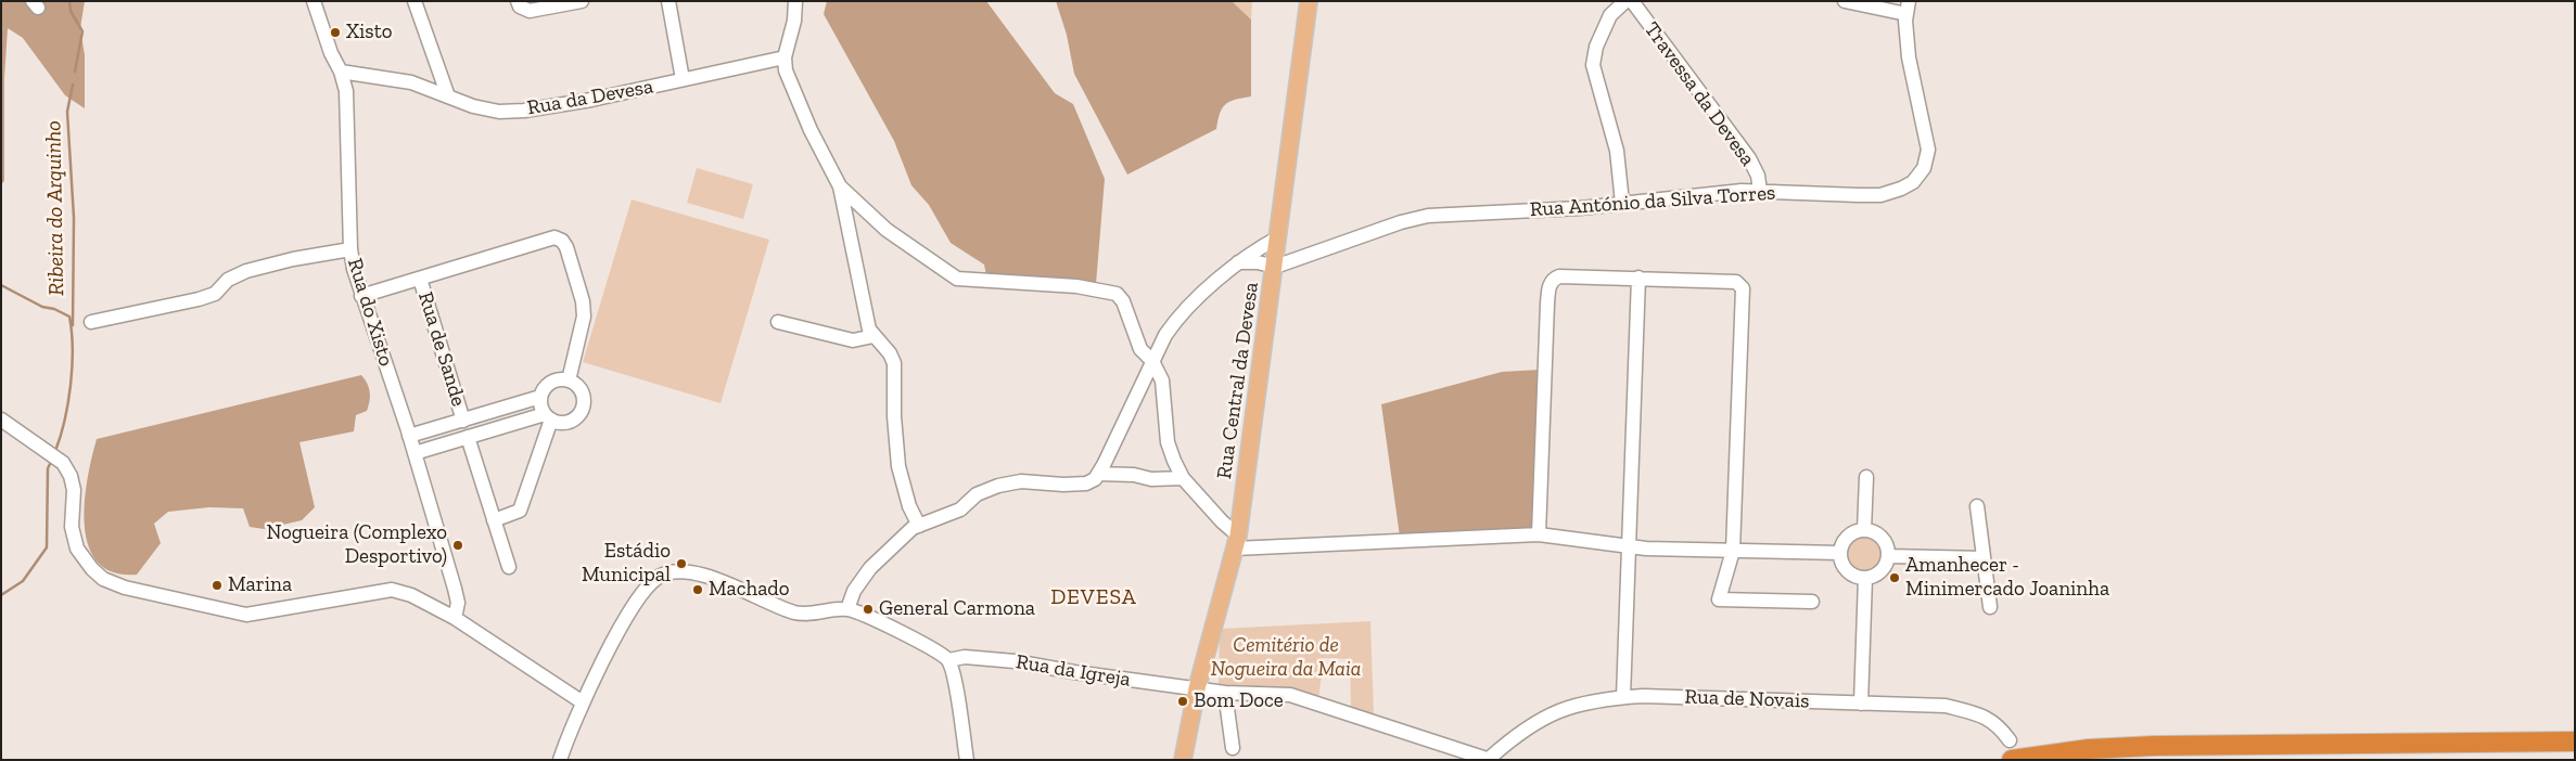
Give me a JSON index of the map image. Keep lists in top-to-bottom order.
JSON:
{
  "streets": {
    "main road": ["Rua Central da Devesa"],
    "street": [
      "Travessa da Devesa",
      "Rua da Devesa",
      "Rua António da Silva Torres",
      "Rua do Xisto",
      "Rua de Sande",
      "Rua da Igreja",
      "Rua de Novais"
    ]
  },
  "crossings": [
    ["Travessa da Devesa", "Rua António da Silva Torres"],
    ["Rua da Devesa", "Rua do Xisto"],
    ["Rua António da Silva Torres", "Rua Central da Devesa"],
    ["Rua Central da Devesa", "Rua da Igreja"],
    ["Rua da Igreja", "Rua de Novais"]
  ],
  "districts": ["DEVESA"],
  "water": ["Ribeira do Arquinho"],
  "parks": ["Cemitério de Nogueira da Maia"],
  "places": [
    "Xisto",
    "Nogueira (Complexo Desportivo)",
    "Estádio Municipal",
    "Amanhecer - Minimercado Joaninha",
    "Marina",
    "Machado",
    "General Carmona",
    "Bom Doce"
  ]
}
